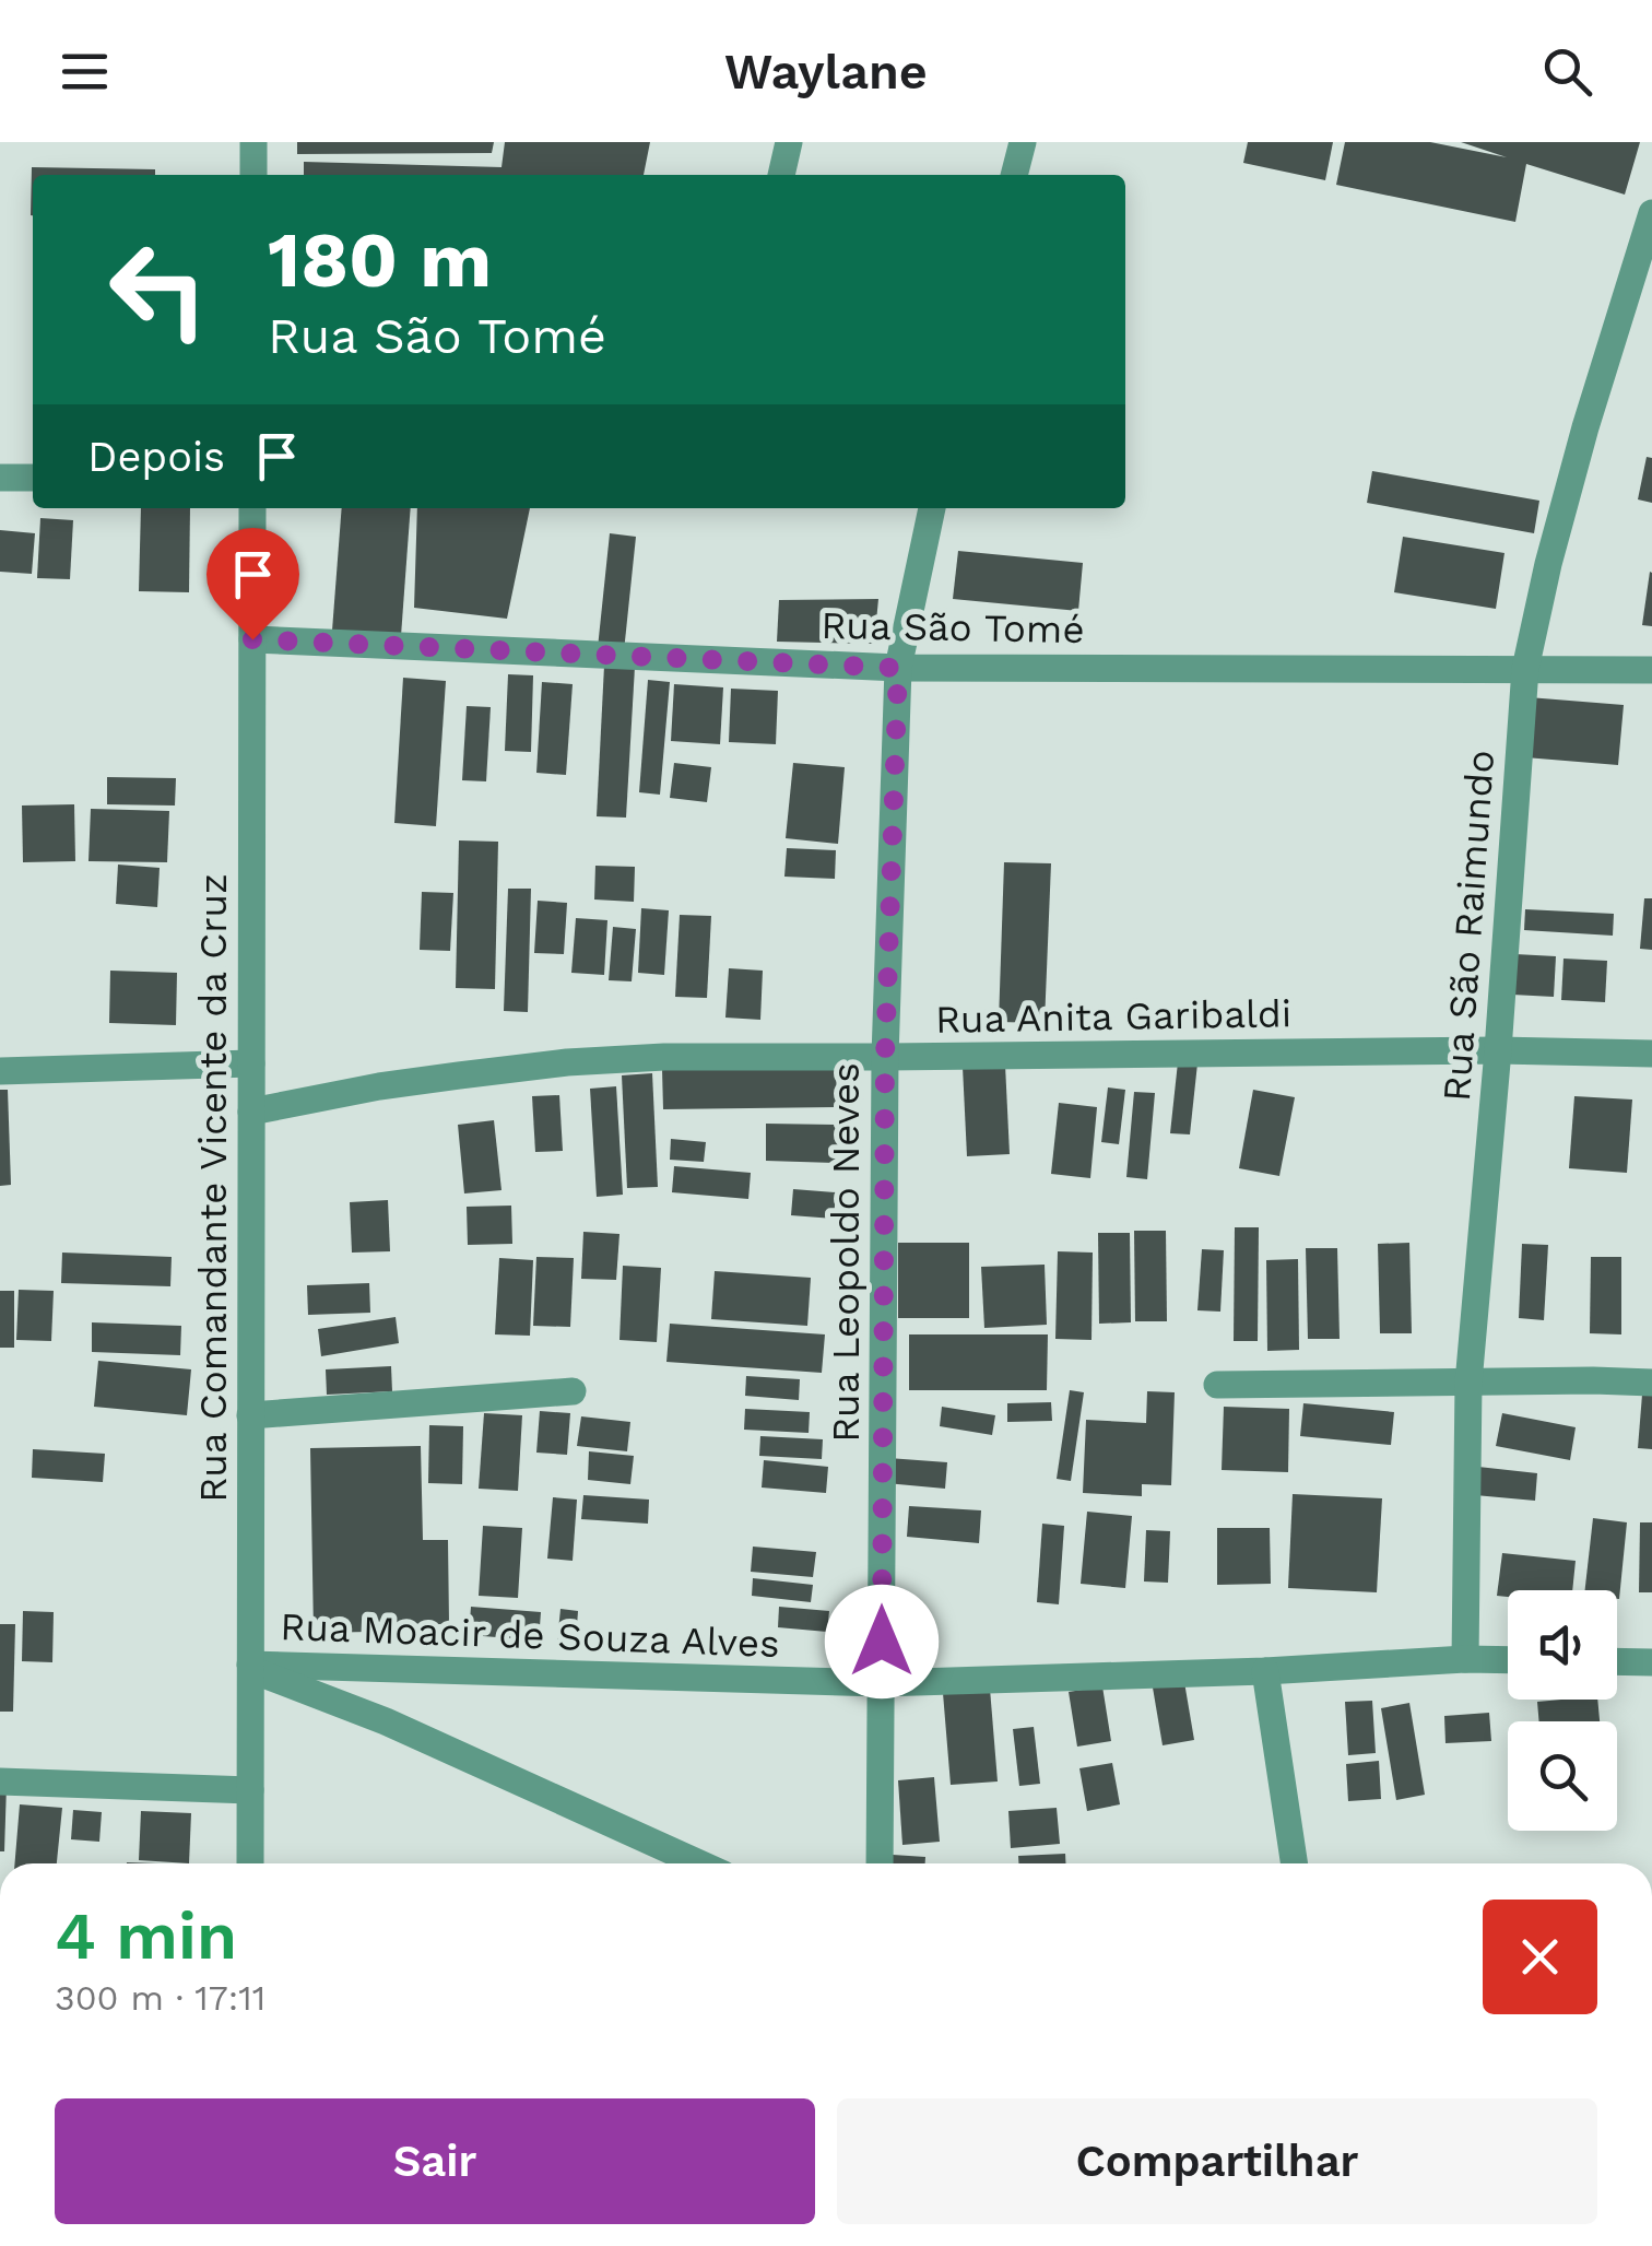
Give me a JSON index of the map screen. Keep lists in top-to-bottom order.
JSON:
{
  "streets": {
    "street": [
      "Rua São Tomé",
      "Rua São Raimundo",
      "Rua Anita Garibaldi",
      "Rua Comandante Vicente da Cruz",
      "Rua Leopoldo Neves",
      "Rua Moacir de Souza Alves"
    ]
  },
  "crossings": [
    ["Rua São Tomé", "Rua São Raimundo"],
    ["Rua São Tomé", "Rua Comandante Vicente da Cruz"],
    ["Rua São Tomé", "Rua Leopoldo Neves"],
    ["Rua São Raimundo", "Rua Anita Garibaldi"],
    ["Rua São Raimundo", "Rua Moacir de Souza Alves"],
    ["Rua Anita Garibaldi", "Rua Comandante Vicente da Cruz"],
    ["Rua Anita Garibaldi", "Rua Leopoldo Neves"],
    ["Rua Comandante Vicente da Cruz", "Rua Moacir de Souza Alves"],
    ["Rua Leopoldo Neves", "Rua Moacir de Souza Alves"]
  ],
  "page": {
    "header": "Waylane",
    "turn": ["180 m", "Rua São Tomé"],
    "then": "Depois",
    "heading": ["4 min", "300 m · 17:11"],
    "buttons": ["Sair", "Compartilhar"]
  }
}
